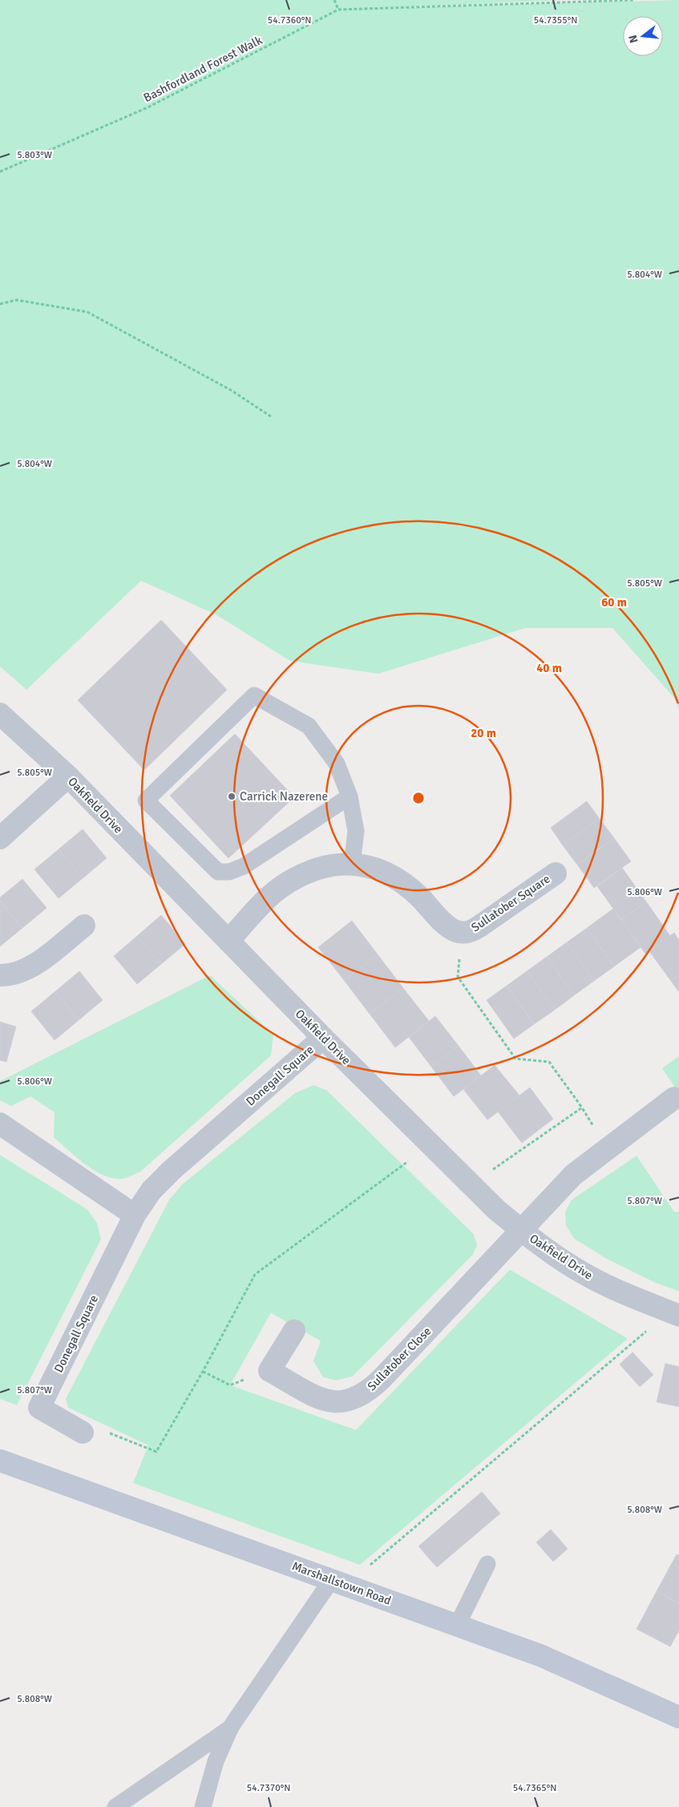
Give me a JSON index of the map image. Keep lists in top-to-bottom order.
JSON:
{
  "streets": {
    "main road": ["Marshallstown Road"],
    "street": [
      "Oakfield Drive",
      "Sullatober Square",
      "Donegall Square",
      "Sullatober Close"
    ],
    "path": ["Bashfordland Forest Walk"]
  },
  "crossings": [
    ["Oakfield Drive", "Sullatober Square"],
    ["Oakfield Drive", "Donegall Square"],
    ["Oakfield Drive", "Sullatober Close"]
  ],
  "places": ["Carrick Nazerene"],
  "north": "left",
  "coordinates": [
    "54.7360°N",
    "54.7355°N",
    "5.803°W",
    "5.804°W",
    "5.805°W",
    "5.806°W",
    "5.807°W",
    "5.808°W",
    "54.7370°N",
    "54.7365°N"
  ],
  "rings": ["60 m", "40 m", "20 m"]
}
